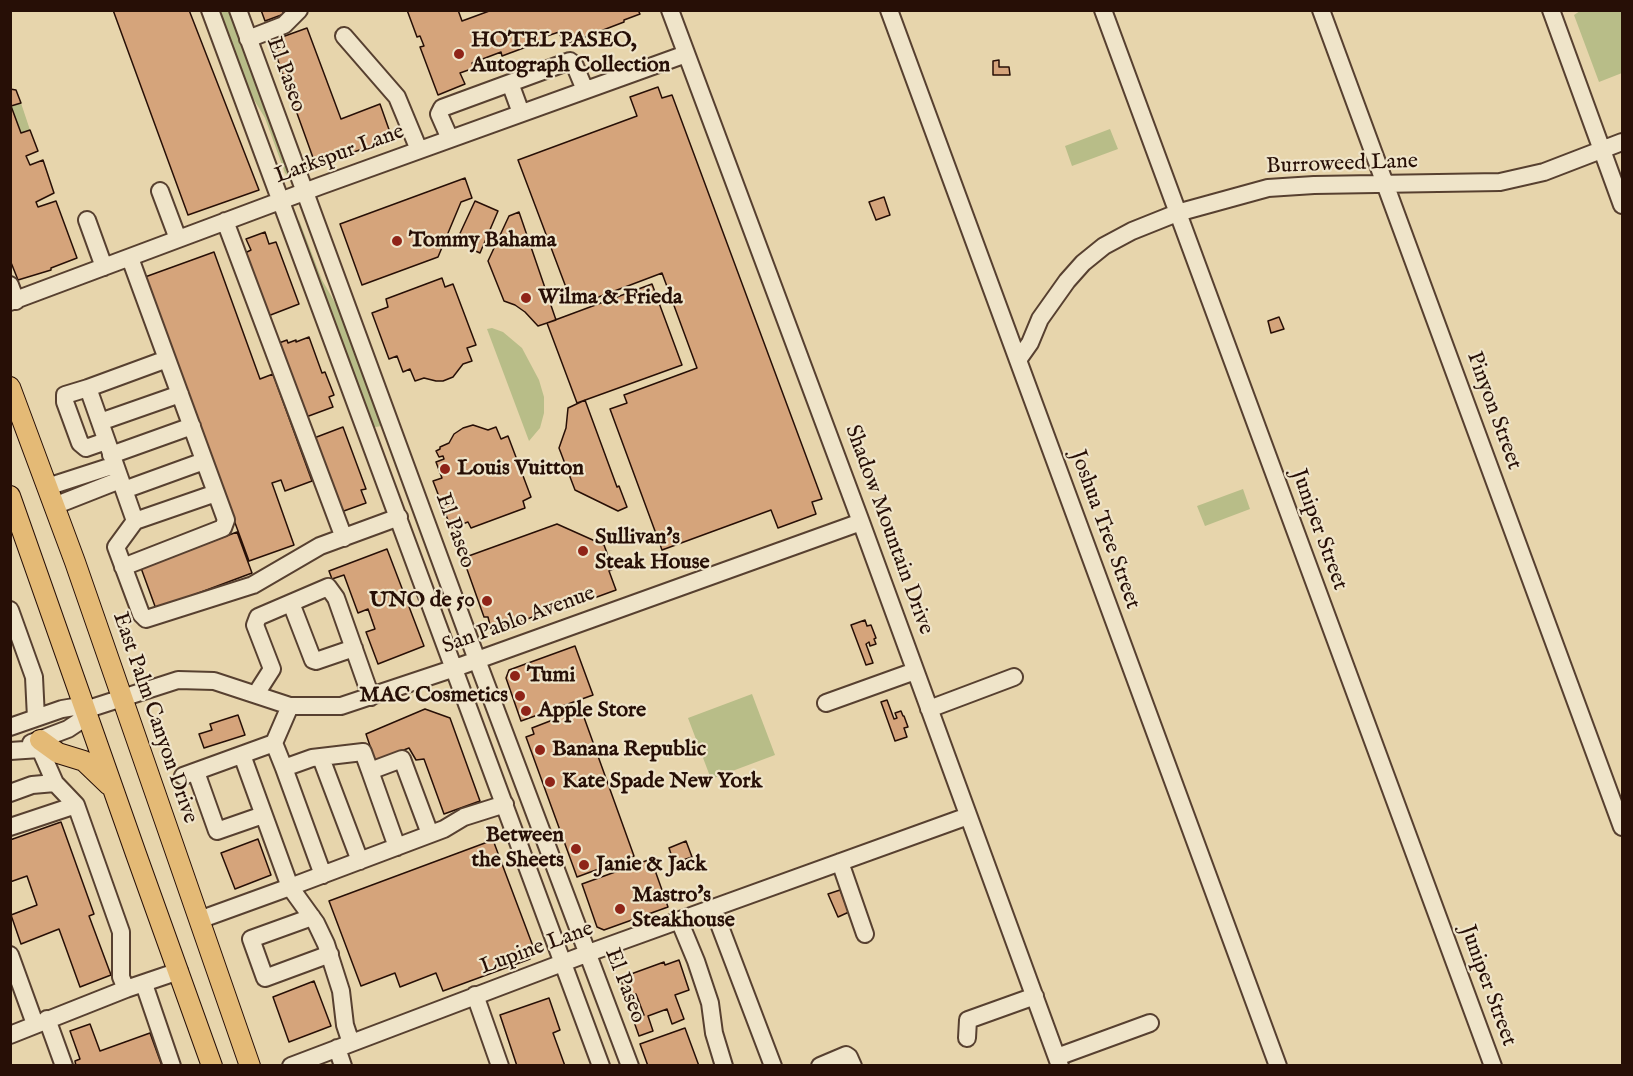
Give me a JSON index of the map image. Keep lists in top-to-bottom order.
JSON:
{
  "streets": {
    "main road": ["East Palm Canyon Drive"],
    "street": [
      "El Paseo",
      "Larkspur Lane",
      "Burroweed Lane",
      "Pinyon Street",
      "Shadow Mountain Drive",
      "Joshua Tree Street",
      "Juniper Street",
      "San Pablo Avenue",
      "Lupine Lane"
    ]
  },
  "crossings": [
    ["El Paseo", "Larkspur Lane"],
    ["El Paseo", "San Pablo Avenue"],
    ["El Paseo", "Lupine Lane"],
    ["Larkspur Lane", "Shadow Mountain Drive"],
    ["Burroweed Lane", "Pinyon Street"],
    ["Burroweed Lane", "Joshua Tree Street"],
    ["Burroweed Lane", "Juniper Street"],
    ["Shadow Mountain Drive", "San Pablo Avenue"],
    ["Shadow Mountain Drive", "Lupine Lane"],
    ["San Pablo Avenue", "East Palm Canyon Drive"]
  ],
  "places": [
    "HOTEL PASEO, Autograph Collection",
    "Tommy Bahama",
    "Wilma & Frieda",
    "Louis Vuitton",
    "Sullivan's Steak House",
    "UNO de 50",
    "Tumi",
    "MAC Cosmetics",
    "Apple Store",
    "Banana Republic",
    "Kate Spade New York",
    "Between the Sheets",
    "Janie & Jack",
    "Mastro's Steakhouse"
  ]
}
